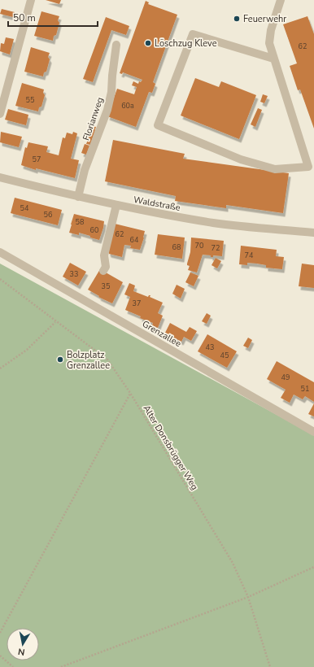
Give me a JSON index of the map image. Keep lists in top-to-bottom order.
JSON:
{
  "streets": {
    "street": ["Florianweg", "Waldstraße", "Grenzallee"],
    "path": ["Alter Donsbrügger Weg"]
  },
  "crossings": [
    ["Florianweg", "Waldstraße"]
  ],
  "places": ["Feuerwehr", "Löschzug Kleve", "Bolzplatz Grenzallee"],
  "house_numbers": [
    "62",
    "55",
    "60a",
    "57",
    "54",
    "56",
    "58",
    "60",
    "62",
    "64",
    "70",
    "68",
    "72",
    "74",
    "33",
    "35",
    "37",
    "43",
    "45",
    "49",
    "51"
  ],
  "scale_bar": "50 m",
  "north": "bottom"
}
